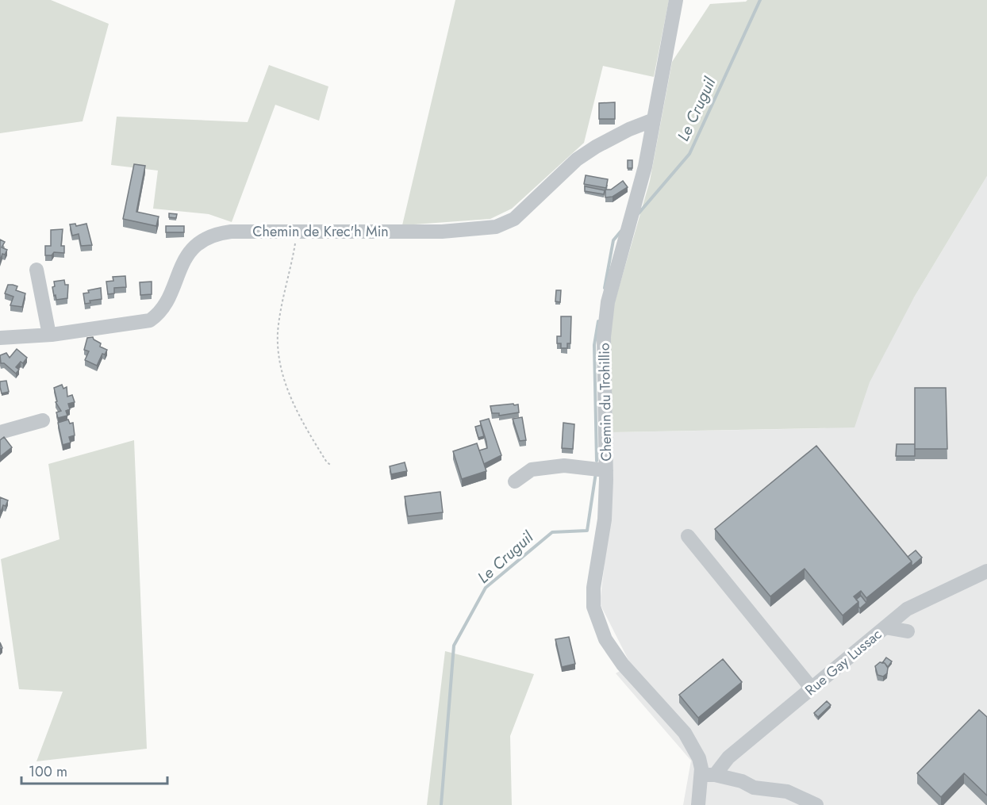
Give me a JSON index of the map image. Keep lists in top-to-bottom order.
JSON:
{
  "streets": {
    "street": ["Chemin de Krec'h Min", "Chemin du Trohillio", "Rue Gay Lussac"]
  },
  "crossings": [
    ["Chemin de Krec'h Min", "Chemin du Trohillio"],
    ["Chemin du Trohillio", "Rue Gay Lussac"]
  ],
  "water": ["Le Cruguil"],
  "scale_bar": "100 m"
}
